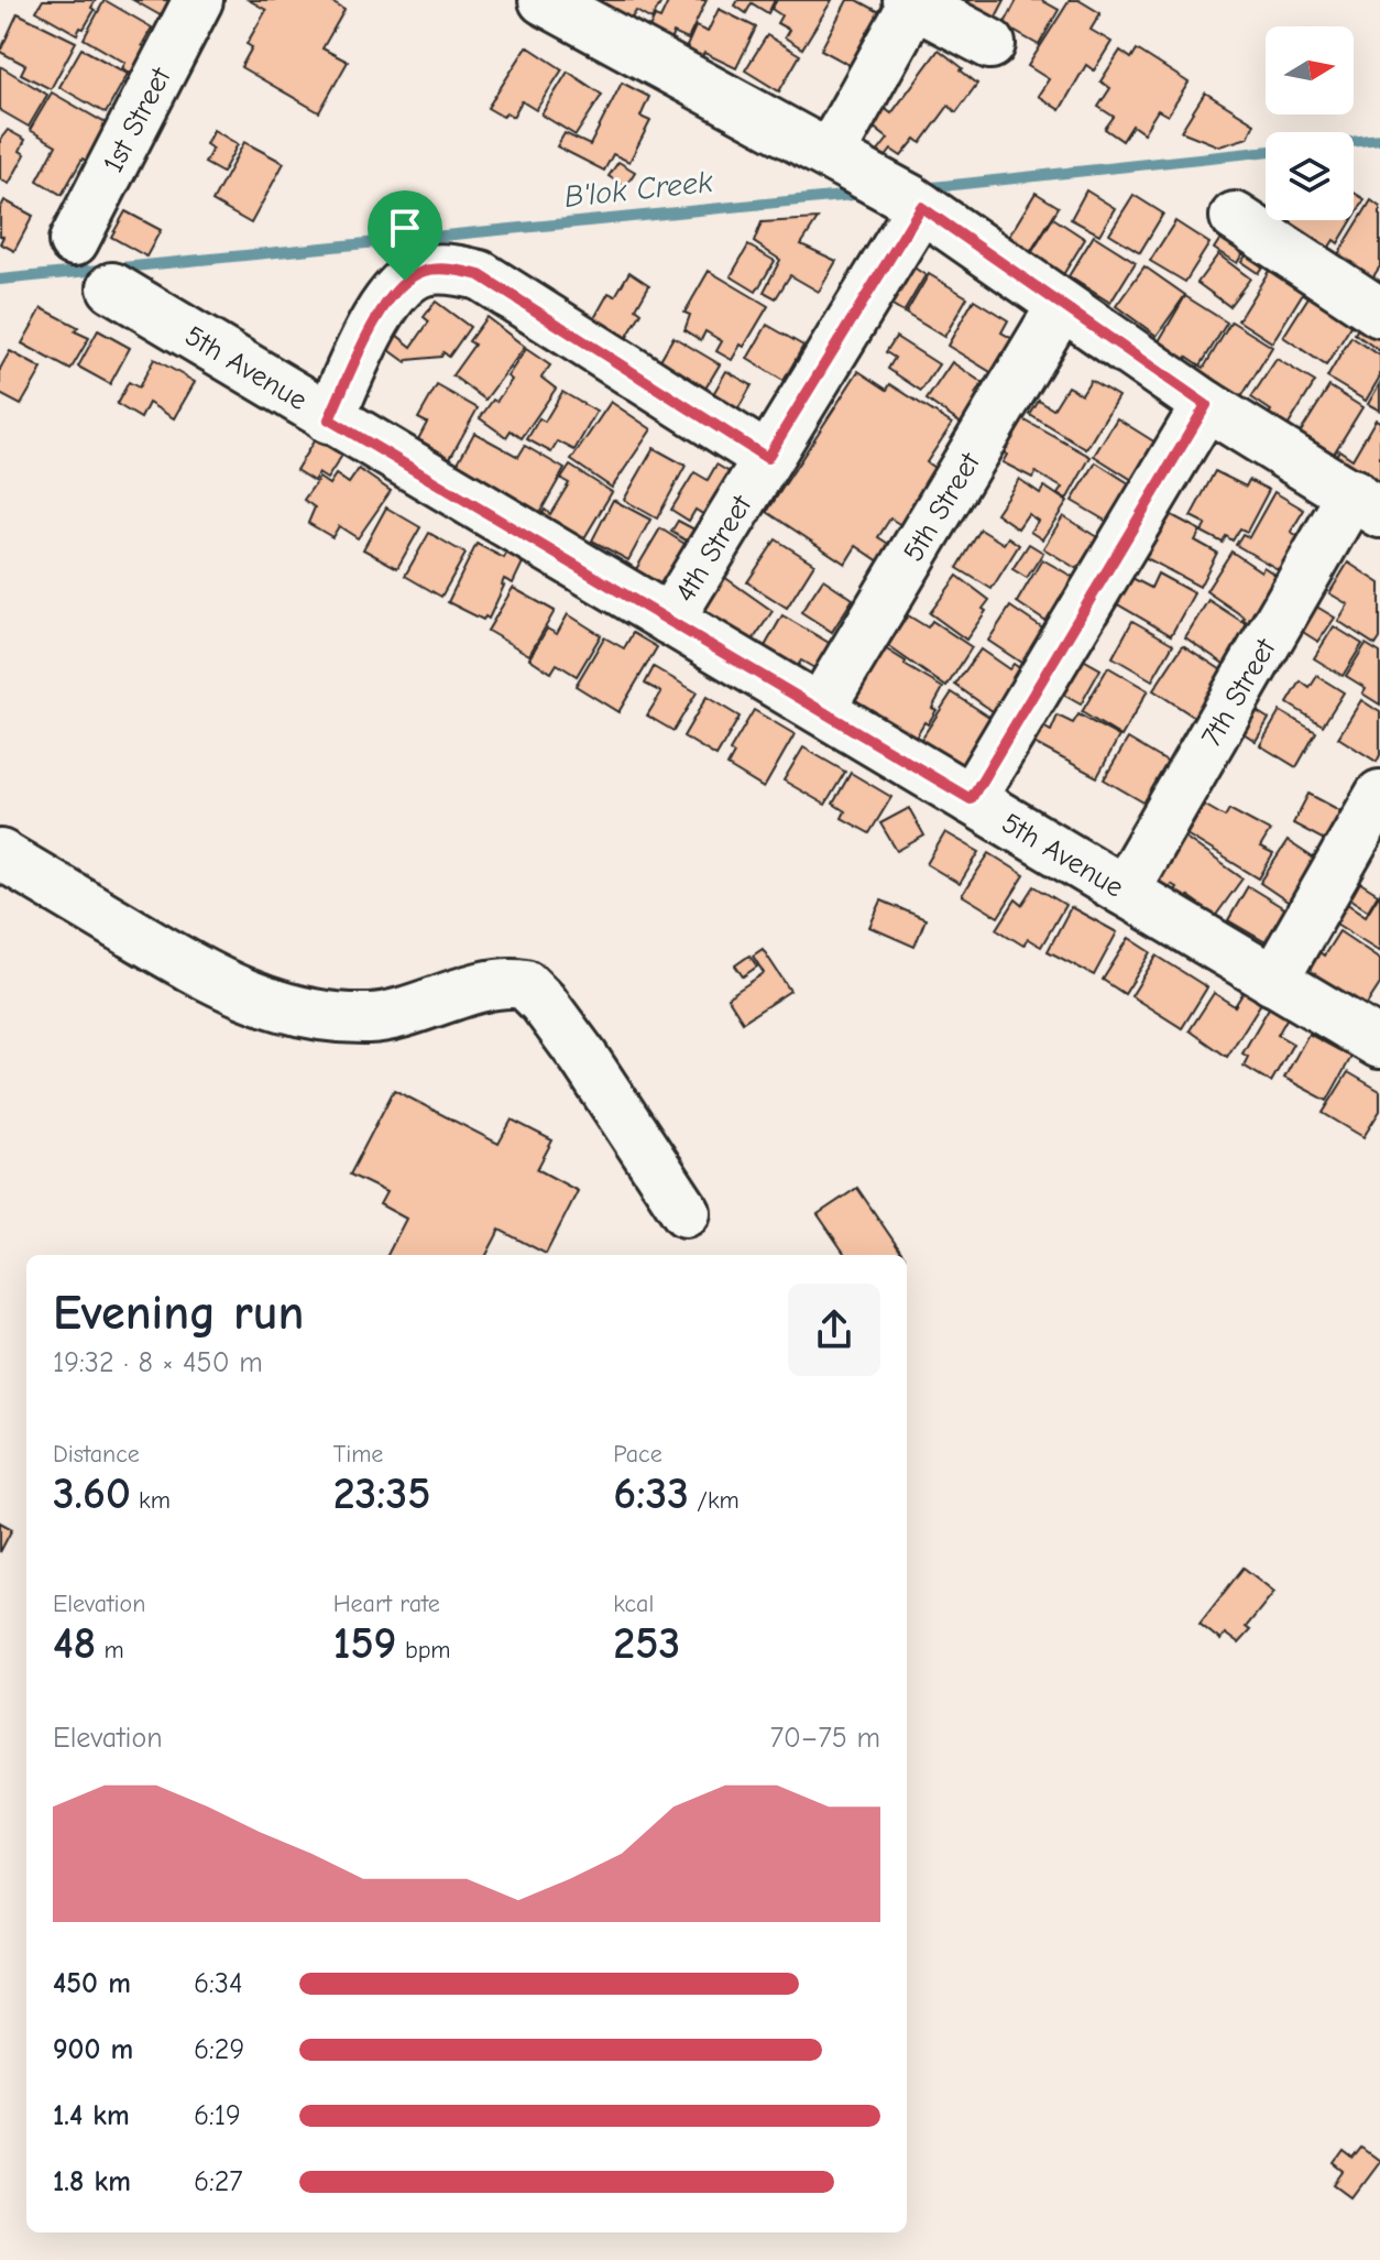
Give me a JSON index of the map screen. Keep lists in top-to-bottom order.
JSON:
{
  "streets": {
    "street": [
      "1st Street",
      "5th Avenue",
      "5th Street",
      "4th Street",
      "7th Street"
    ]
  },
  "crossings": [
    ["5th Avenue", "5th Street"],
    ["5th Avenue", "4th Street"],
    ["5th Avenue", "7th Street"]
  ],
  "water": ["B'lok Creek"],
  "north": "right",
  "page": {
    "heading": ["Evening run", "19:32 · 8 × 450 m"],
    "stats": [
      ["Distance", "3.60 km"],
      ["Time", "23:35"],
      ["Pace", "6:33 /km"],
      ["Elevation", "48 m"],
      ["Heart rate", "159 bpm"],
      ["kcal", "253"]
    ],
    "chart": ["Elevation", "70–75 m"],
    "list": [
      {
        "name": "450 m",
        "note": "6:34"
      },
      {
        "name": "900 m",
        "note": "6:29"
      },
      {
        "name": "1.4 km",
        "note": "6:19"
      },
      {
        "name": "1.8 km",
        "note": "6:27"
      }
    ]
  }
}
